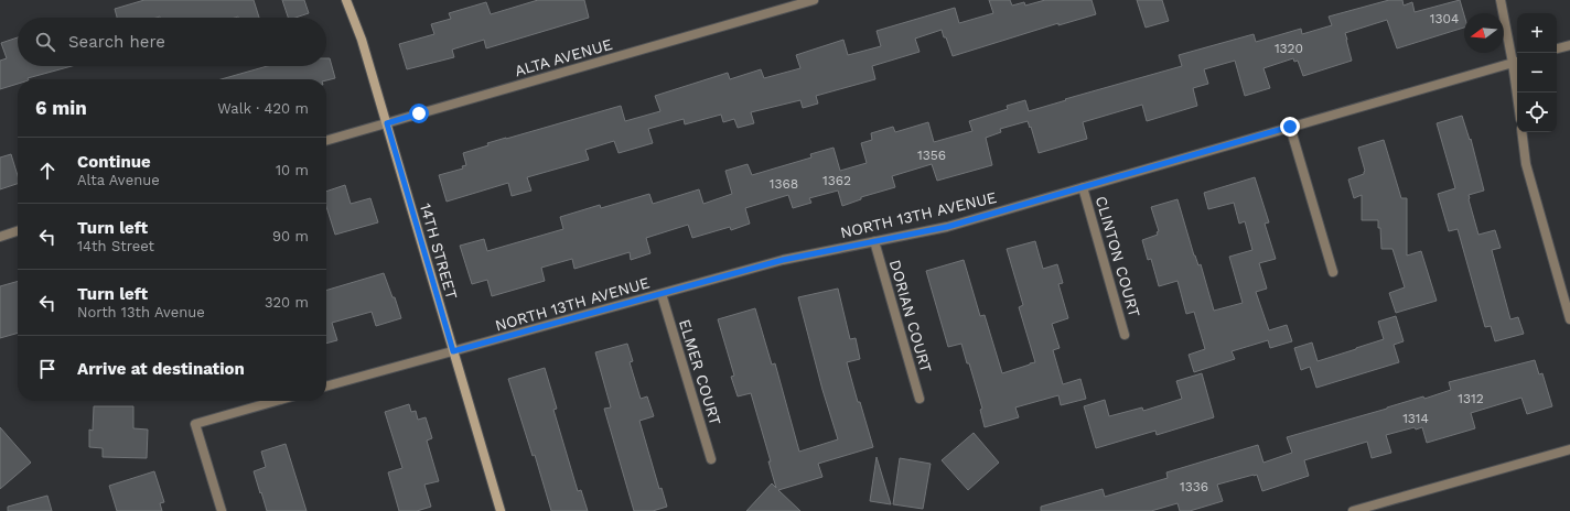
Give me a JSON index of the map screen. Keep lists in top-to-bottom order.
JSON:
{
  "streets": {
    "street": [
      "ALTA AVENUE",
      "NORTH 13TH AVENUE",
      "14TH STREET",
      "CLINTON COURT",
      "DORIAN COURT",
      "ELMER COURT"
    ]
  },
  "crossings": [
    ["ALTA AVENUE", "14TH STREET"],
    ["NORTH 13TH AVENUE", "14TH STREET"],
    ["NORTH 13TH AVENUE", "CLINTON COURT"],
    ["NORTH 13TH AVENUE", "DORIAN COURT"],
    ["NORTH 13TH AVENUE", "ELMER COURT"]
  ],
  "house_numbers": [
    "1304",
    "1320",
    "1356",
    "1362",
    "1368",
    "1312",
    "1314",
    "1336"
  ],
  "north": "left",
  "page": {
    "map_buttons": ["+", "−"],
    "search": "Search here",
    "heading": ["6 min", "Walk · 420 m"],
    "list": [
      ["Continue", "Alta Avenue", "10 m"],
      ["Turn left", "14th Street", "90 m"],
      ["Turn left", "North 13th Avenue", "320 m"],
      "Arrive at destination"
    ]
  }
}
